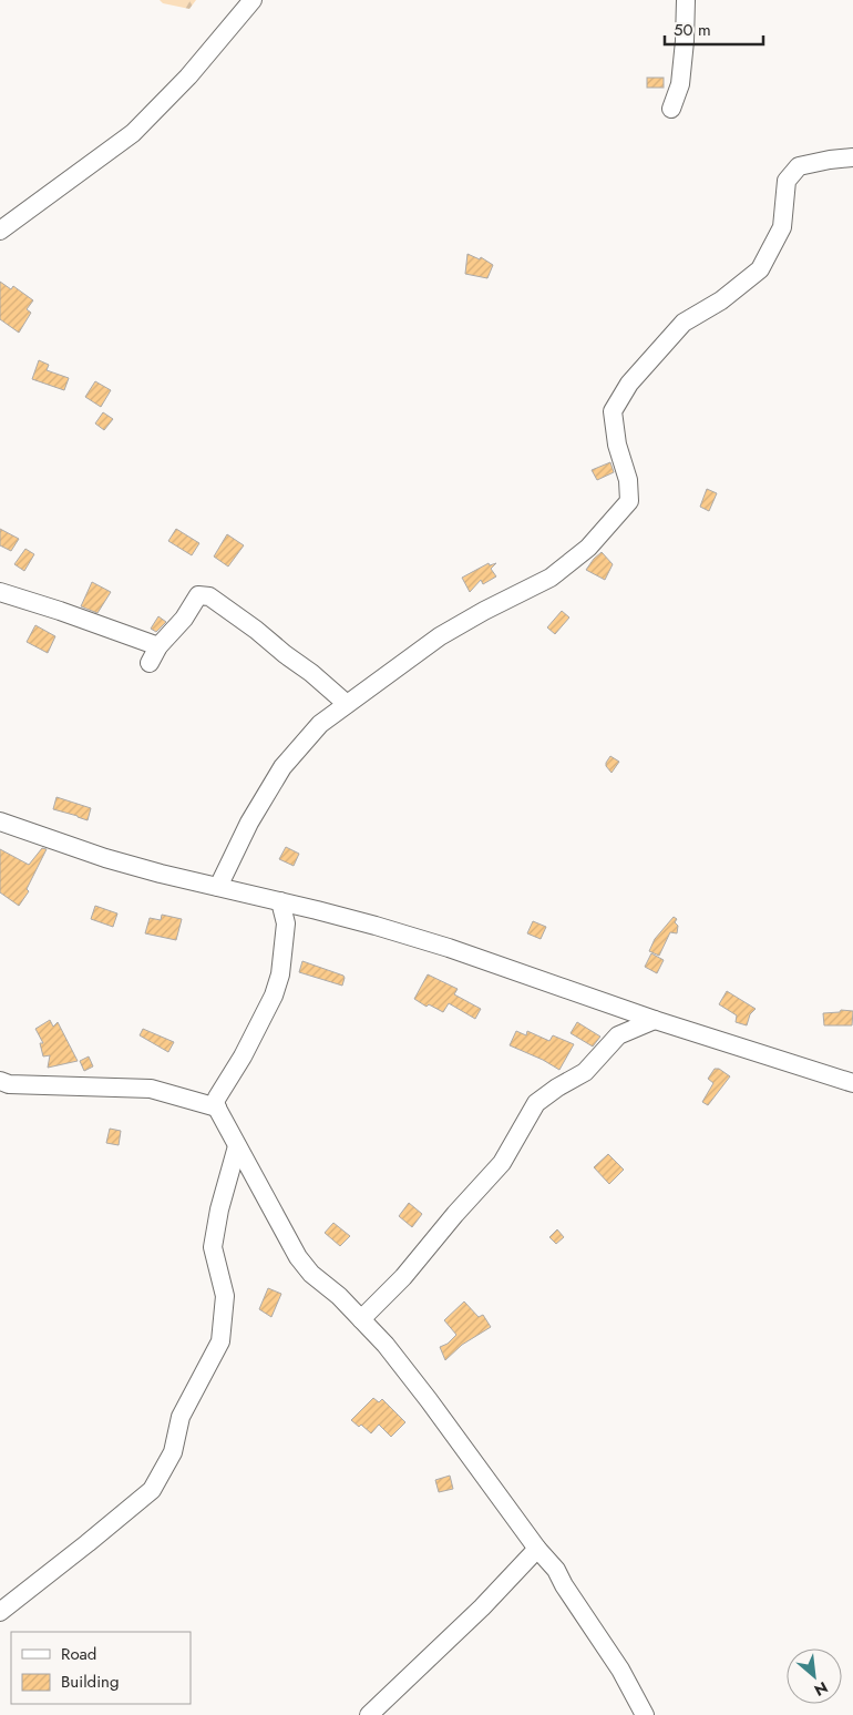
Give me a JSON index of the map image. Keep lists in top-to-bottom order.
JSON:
{
  "legend": ["Road", "Building"],
  "scale_bar": "50 m",
  "north": "bottom right"
}
